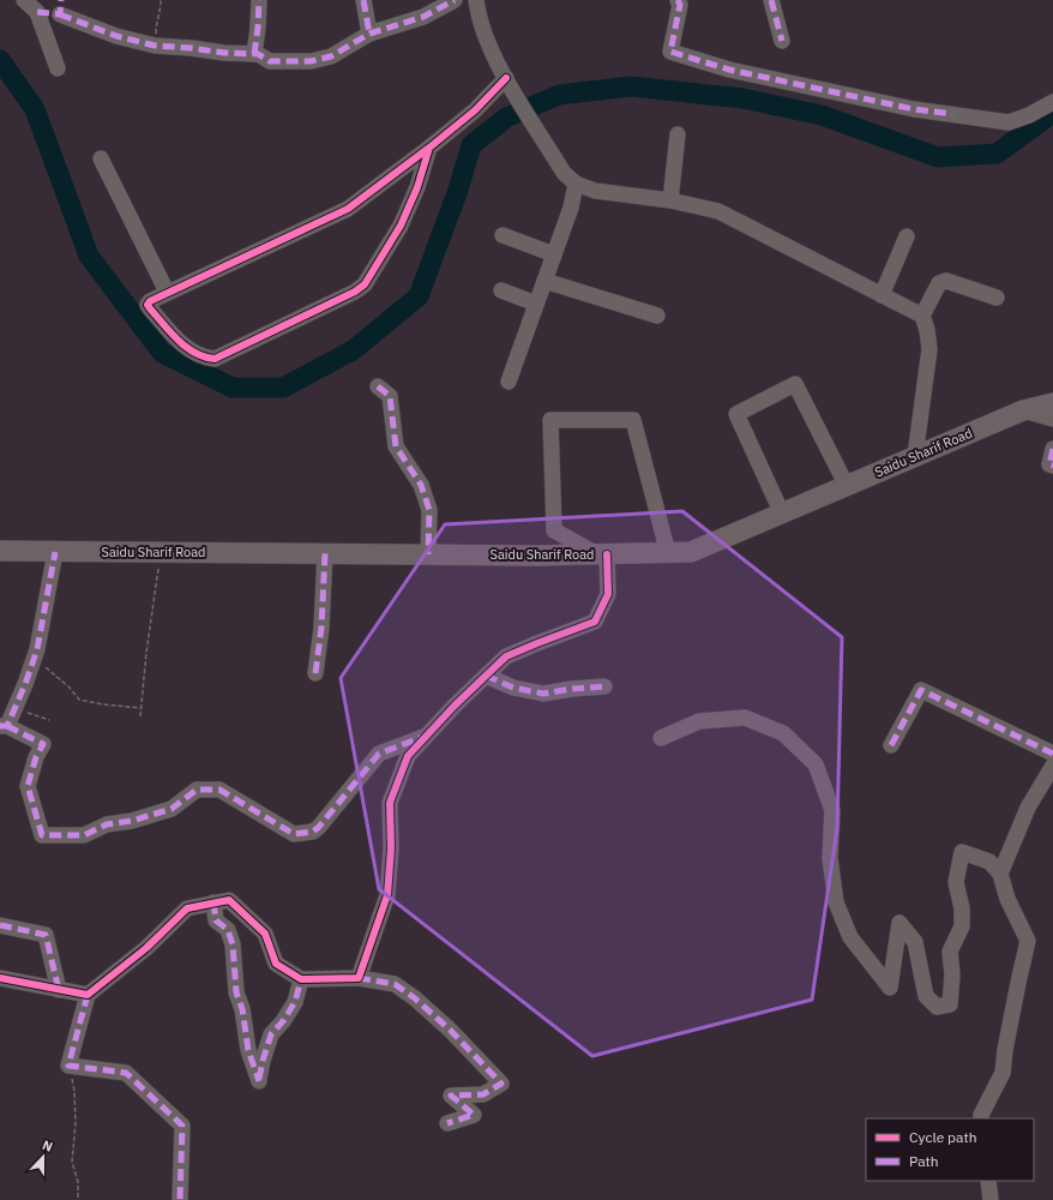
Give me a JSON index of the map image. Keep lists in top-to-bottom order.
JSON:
{
  "streets": {
    "main road": ["Saidu Sharif Road"]
  },
  "legend": ["Cycle path", "Path"],
  "north": "top"
}
